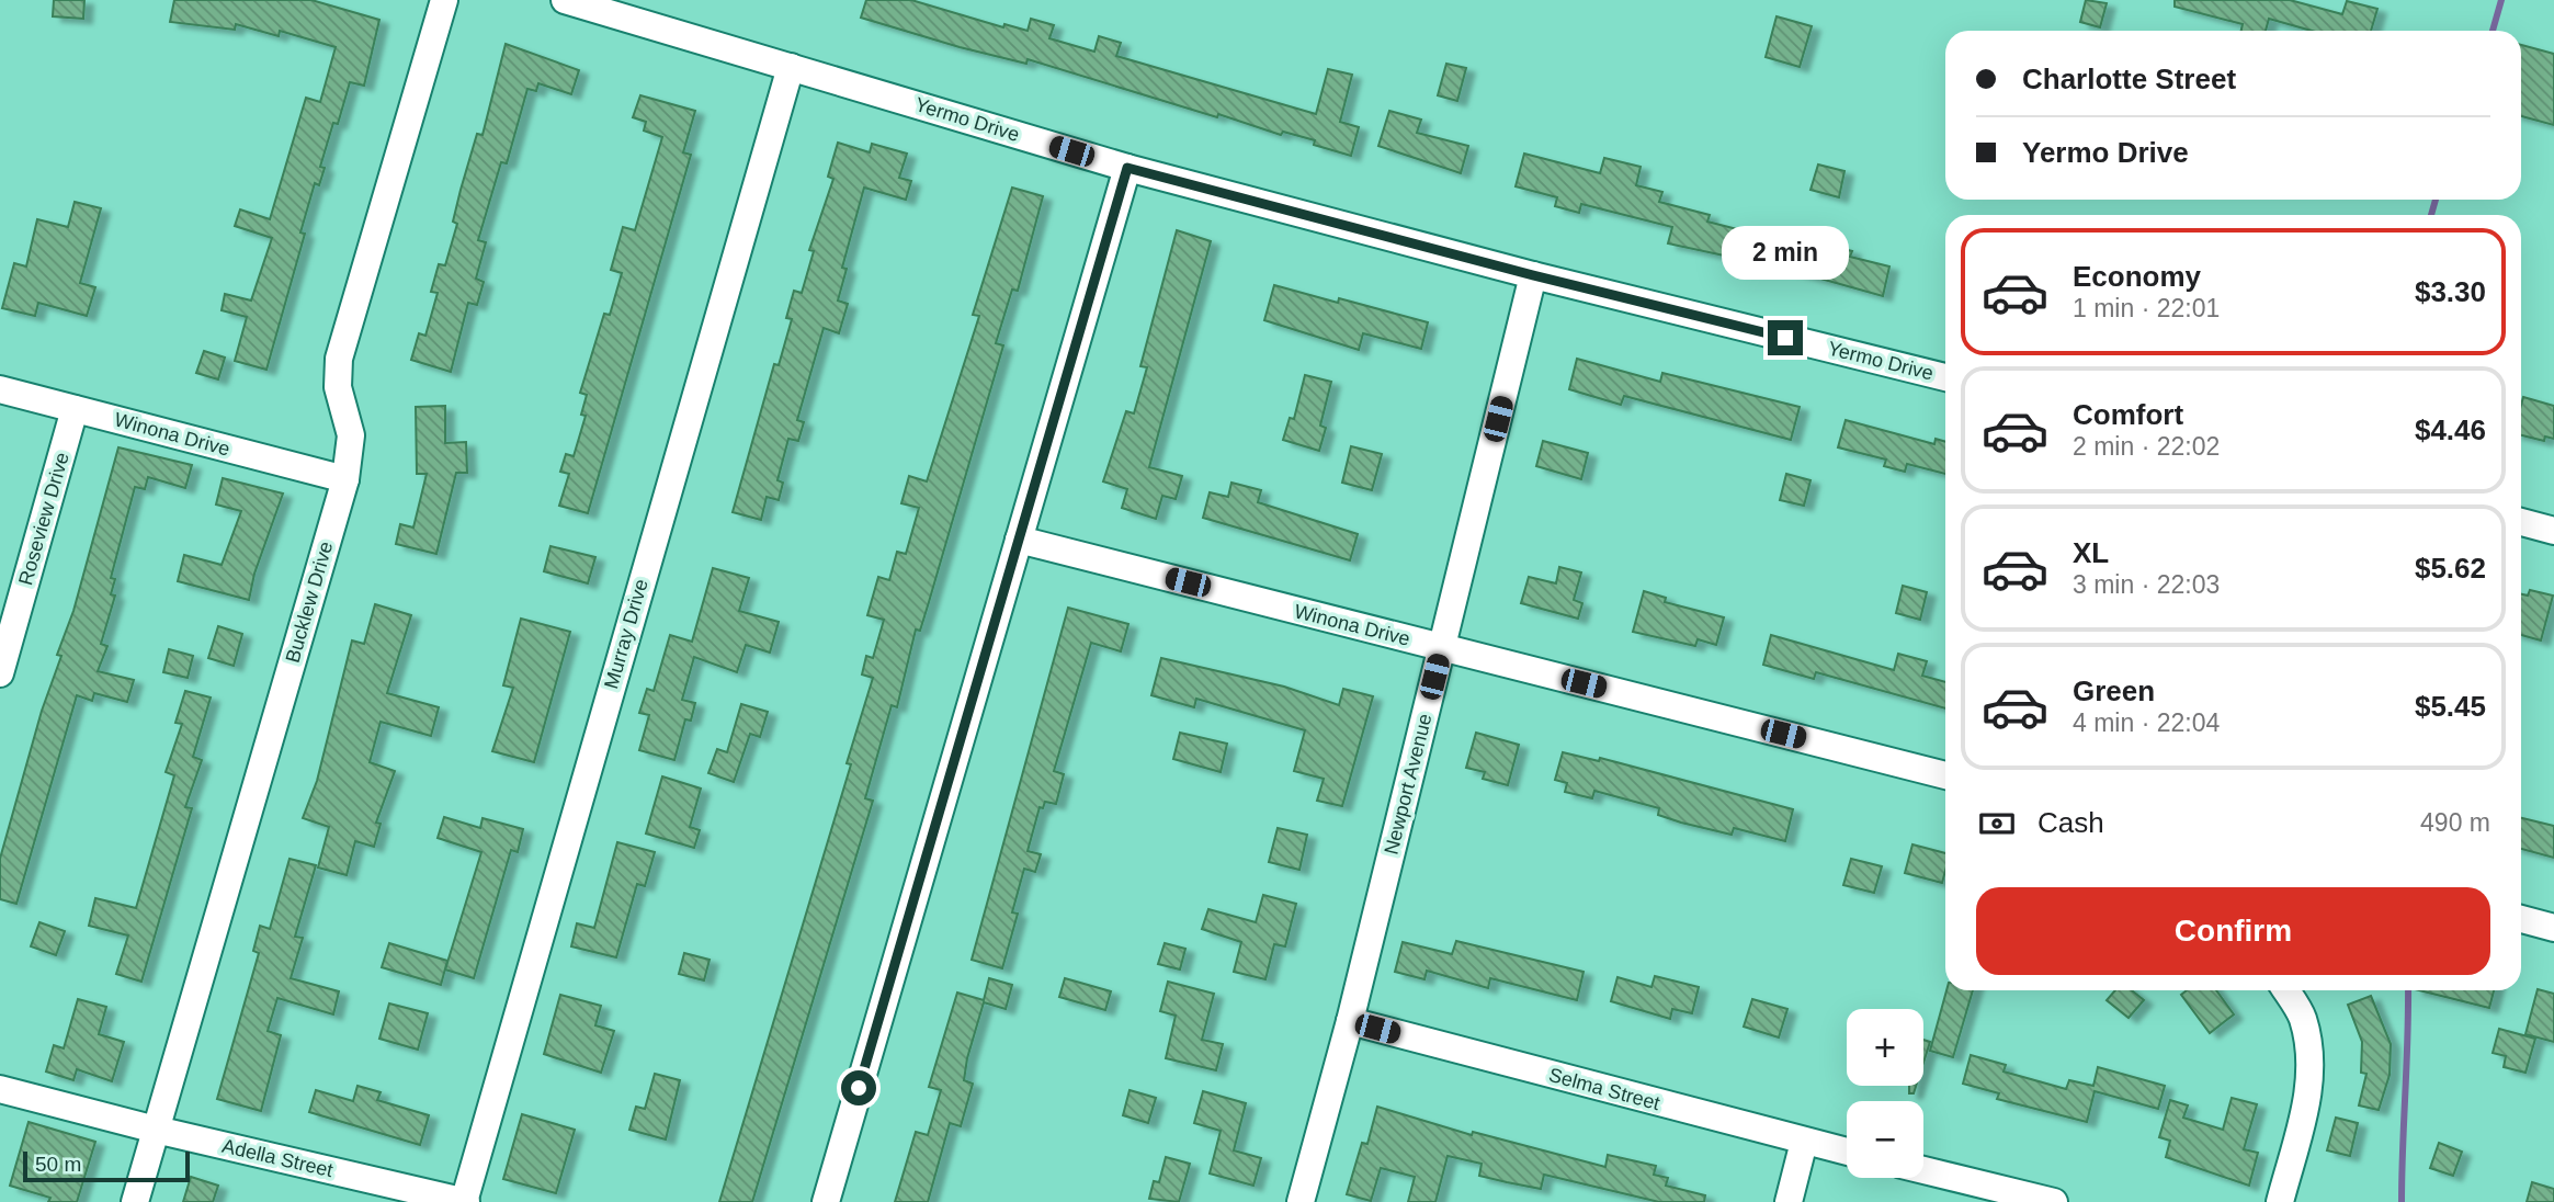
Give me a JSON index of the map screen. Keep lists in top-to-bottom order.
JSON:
{
  "streets": {
    "street": [
      "Yermo Drive",
      "Winona Drive",
      "Roseview Drive",
      "Bucklew Drive",
      "Murray Drive",
      "Newport Avenue",
      "Selma Street",
      "Adella Street"
    ]
  },
  "crossings": [
    ["Yermo Drive", "Murray Drive"],
    ["Yermo Drive", "Newport Avenue"],
    ["Winona Drive", "Roseview Drive"],
    ["Winona Drive", "Bucklew Drive"],
    ["Winona Drive", "Newport Avenue"],
    ["Bucklew Drive", "Adella Street"],
    ["Murray Drive", "Adella Street"],
    ["Newport Avenue", "Selma Street"]
  ],
  "scale_bar": "50 m",
  "page": {
    "banner": ["Charlotte Street", "Yermo Drive"],
    "bubble": "2 min",
    "list": [
      {
        "name": "Economy",
        "note": "1 min · 22:01",
        "value": "$3.30"
      },
      {
        "name": "Comfort",
        "note": "2 min · 22:02",
        "value": "$4.46"
      },
      {
        "name": "XL",
        "note": "3 min · 22:03",
        "value": "$5.62"
      },
      {
        "name": "Green",
        "note": "4 min · 22:04",
        "value": "$5.45"
      }
    ],
    "pay": ["Cash", "490 m"],
    "buttons": "Confirm",
    "map_buttons": ["+", "−"],
    "scale": "50 m"
  }
}
